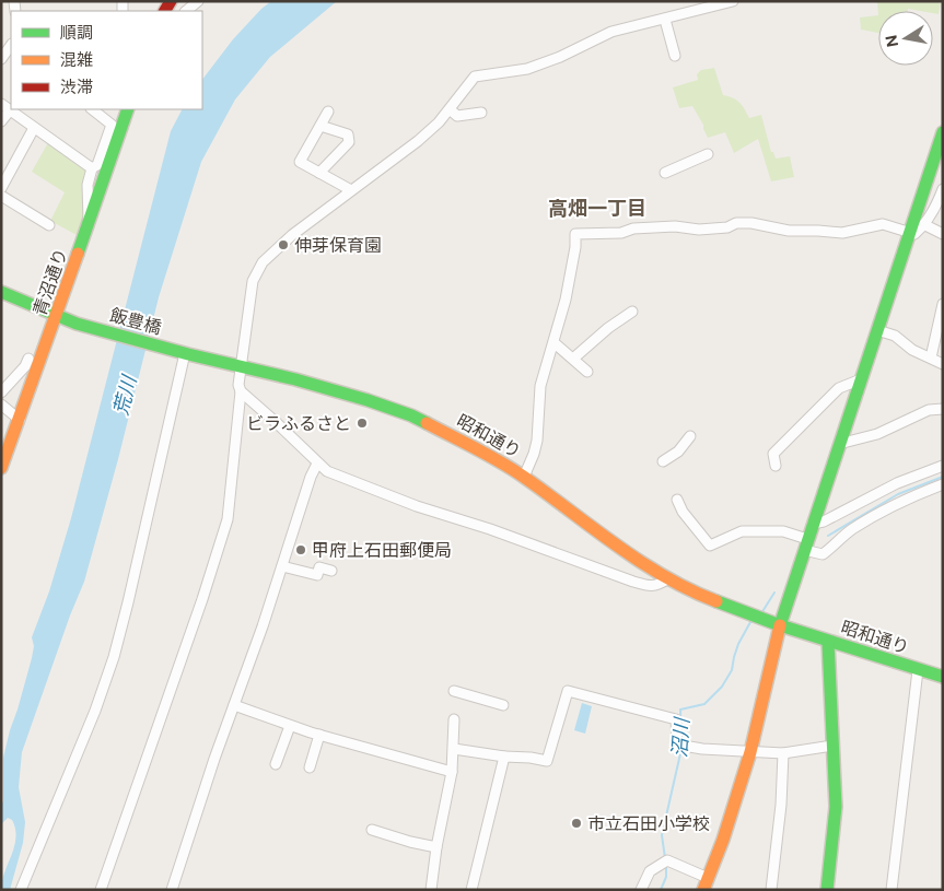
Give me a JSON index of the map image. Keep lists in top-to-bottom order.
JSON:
{
  "streets": {
    "street": ["青沼通り", "飯豊橋", "昭和通り"]
  },
  "crossings": [
    ["青沼通り", "飯豊橋"],
    ["飯豊橋", "昭和通り"]
  ],
  "districts": ["高畑一丁目"],
  "water": ["荒川", "沼川"],
  "places": [
    "伸芽保育園",
    "ビラふるさと",
    "甲府上石田郵便局",
    "市立石田小学校"
  ],
  "legend": ["順調", "混雑", "渋滞"],
  "north": "left"
}
